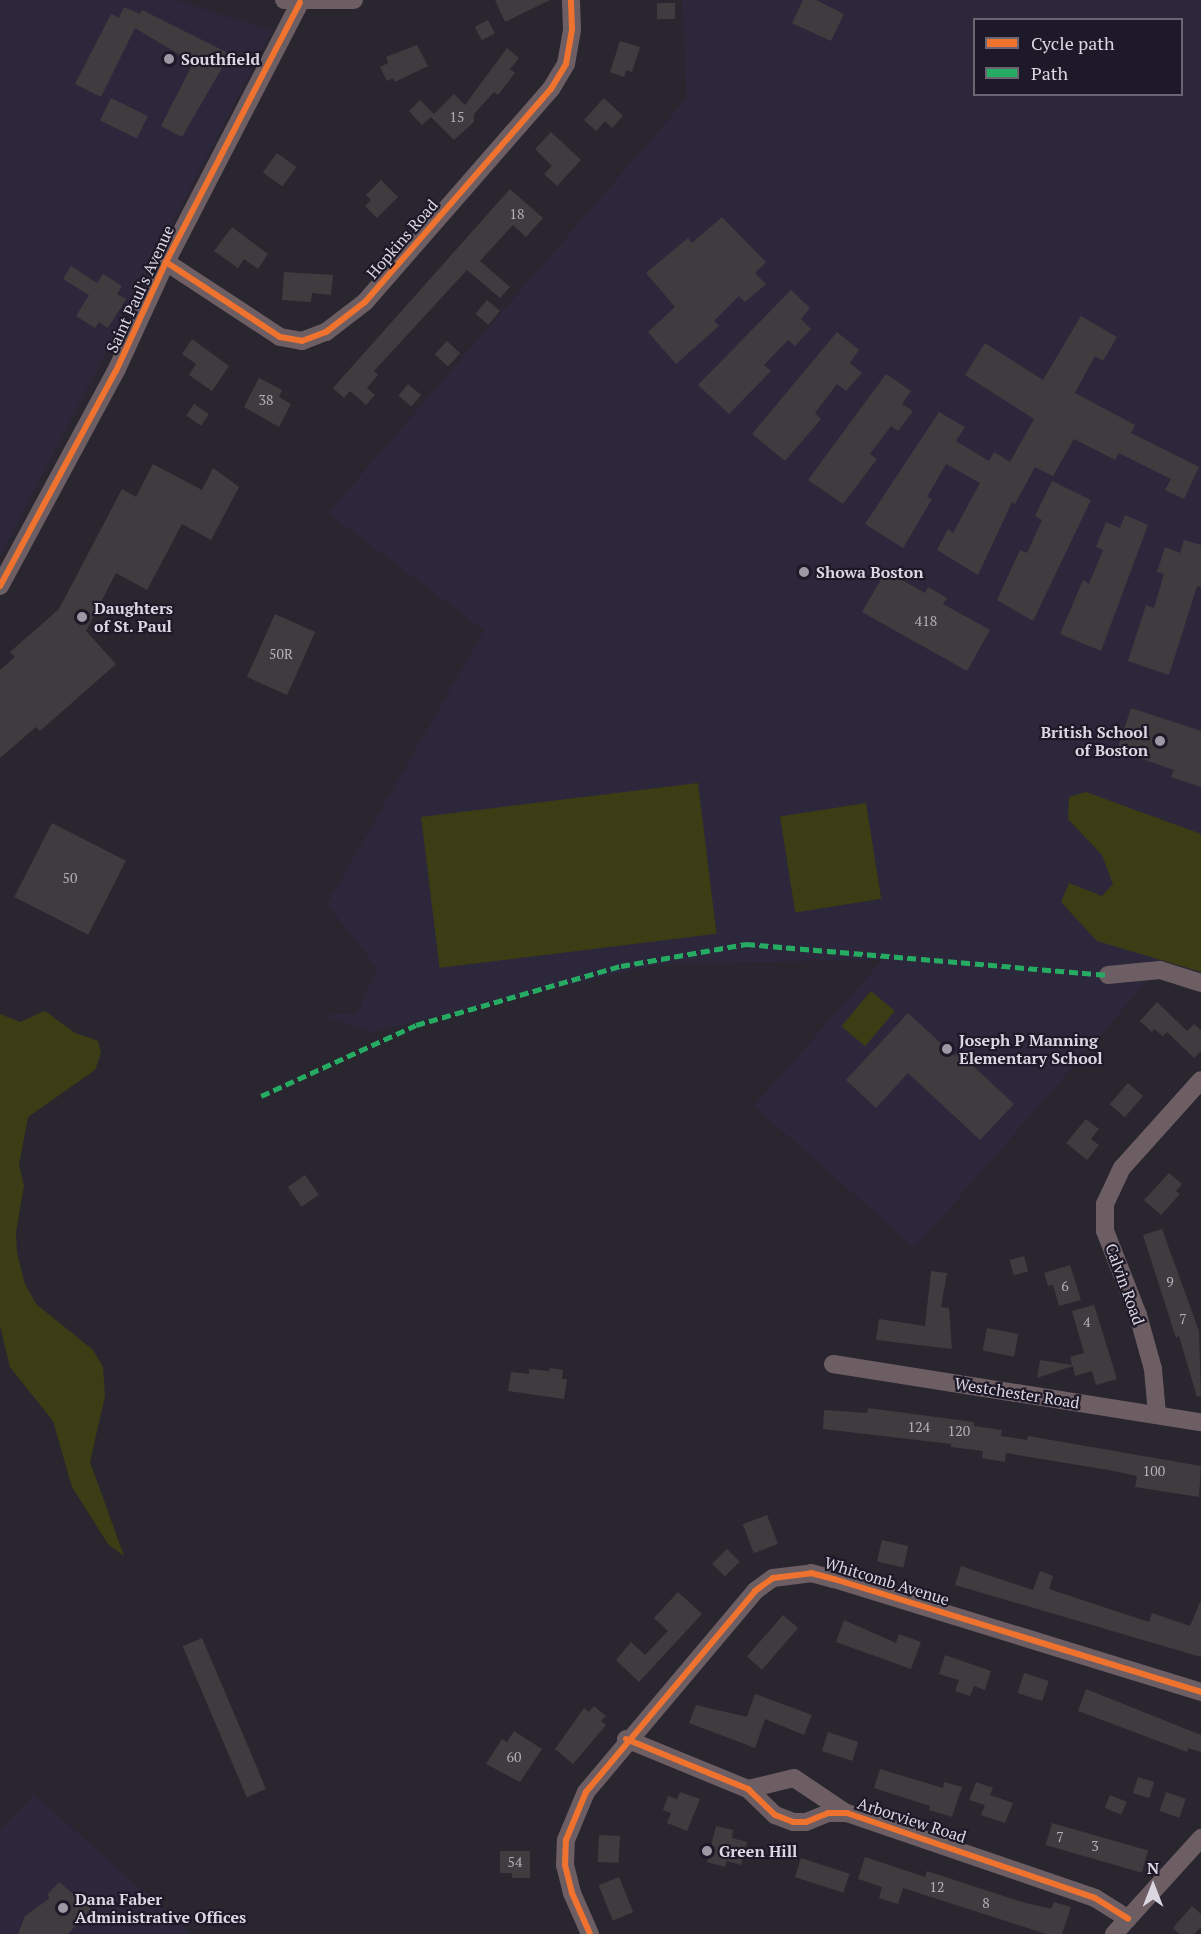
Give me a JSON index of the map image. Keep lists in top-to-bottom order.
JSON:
{
  "streets": {
    "street": [
      "Hopkins Road",
      "Saint Paul's Avenue",
      "Calvin Road",
      "Westchester Road",
      "Whitcomb Avenue",
      "Arborview Road"
    ]
  },
  "crossings": [
    ["Hopkins Road", "Saint Paul's Avenue"],
    ["Calvin Road", "Westchester Road"],
    ["Whitcomb Avenue", "Arborview Road"]
  ],
  "places": [
    "Southfield",
    "Showa Boston",
    "Daughters of St. Paul",
    "British School of Boston",
    "Joseph P Manning Elementary School",
    "Green Hill",
    "Dana Faber Administrative Offices"
  ],
  "house_numbers": [
    "15",
    "18",
    "38",
    "418",
    "50R",
    "50",
    "9",
    "6",
    "7",
    "4",
    "124",
    "120",
    "100",
    "60",
    "7",
    "3",
    "54",
    "12",
    "8"
  ],
  "legend": ["Cycle path", "Path"],
  "north": "top"
}
